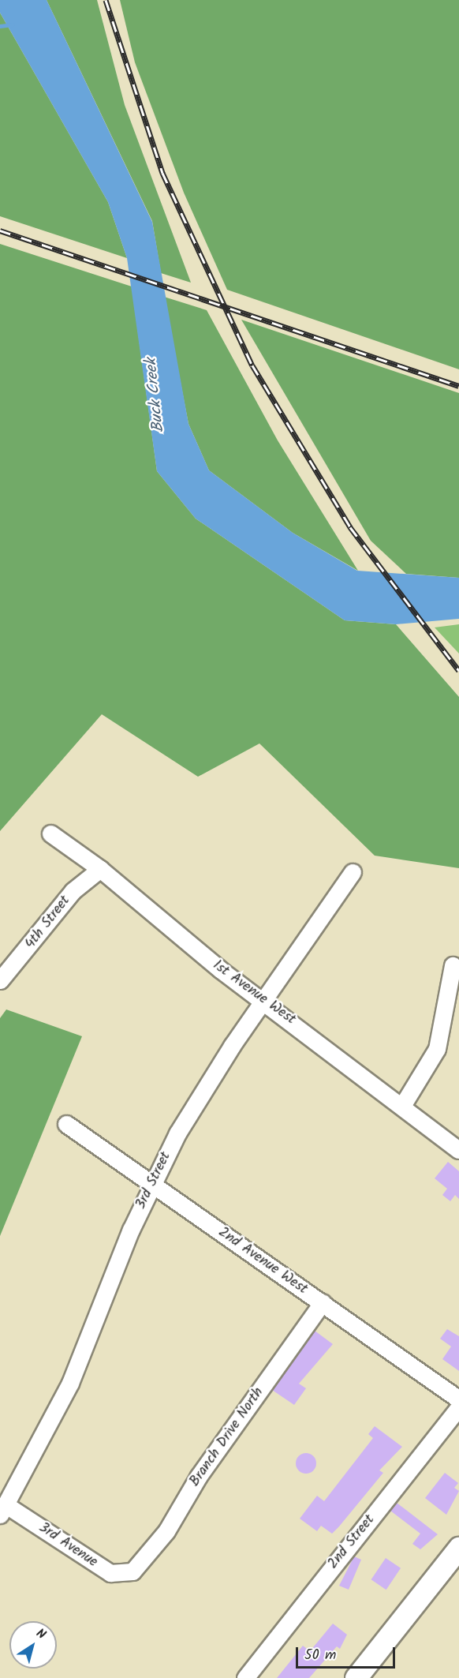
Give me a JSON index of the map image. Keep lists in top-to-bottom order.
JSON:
{
  "streets": {
    "street": [
      "4th Street",
      "1st Avenue West",
      "3rd Street",
      "2nd Avenue West",
      "Branch Drive North",
      "2nd Street",
      "3rd Avenue"
    ]
  },
  "crossings": [
    ["4th Street", "1st Avenue West"],
    ["1st Avenue West", "3rd Street"],
    ["3rd Street", "2nd Avenue West"],
    ["3rd Street", "3rd Avenue"],
    ["2nd Avenue West", "Branch Drive North"],
    ["Branch Drive North", "3rd Avenue"]
  ],
  "water": ["Buck Creek"],
  "scale_bar": "50 m",
  "north": "top right"
}
